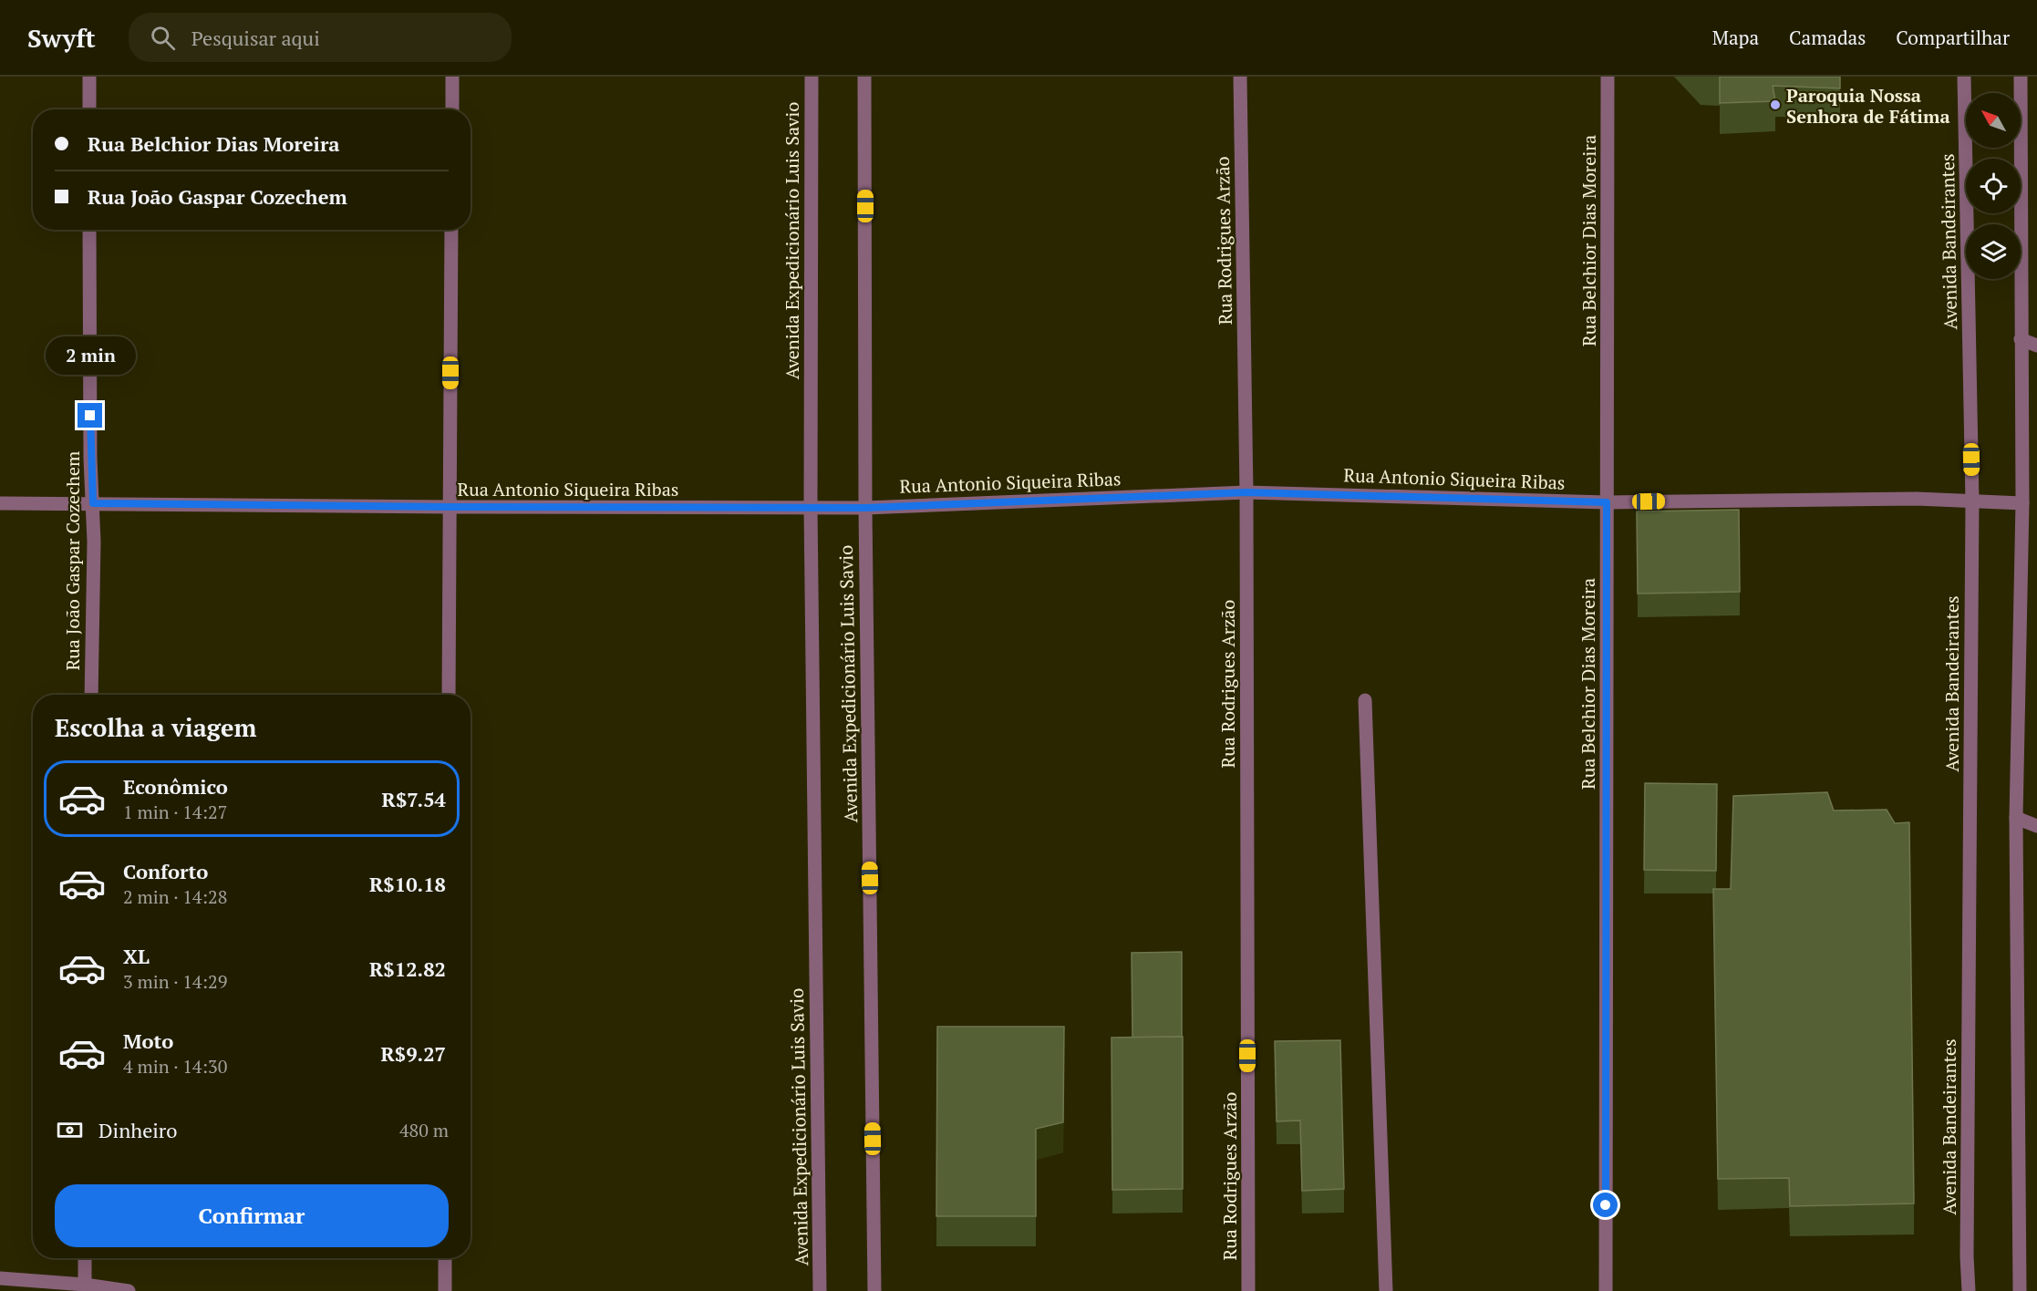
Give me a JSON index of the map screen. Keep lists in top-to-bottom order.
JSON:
{
  "streets": {
    "street": [
      "Avenida Expedicionário Luis Savio",
      "Rua Rodrigues Arzão",
      "Rua Belchior Dias Moreira",
      "Avenida Bandeirantes",
      "Rua Antonio Siqueira Ribas",
      "Rua João Gaspar Cozechem"
    ]
  },
  "crossings": [
    ["Avenida Expedicionário Luis Savio", "Rua Antonio Siqueira Ribas"],
    ["Rua Rodrigues Arzão", "Rua Antonio Siqueira Ribas"],
    ["Rua Belchior Dias Moreira", "Rua Antonio Siqueira Ribas"],
    ["Avenida Bandeirantes", "Rua Antonio Siqueira Ribas"],
    ["Rua Antonio Siqueira Ribas", "Rua João Gaspar Cozechem"]
  ],
  "places": ["Paroquia Nossa Senhora de Fátima"],
  "north": "top left",
  "page": {
    "header": "Swyft",
    "search": "Pesquisar aqui",
    "nav": ["Mapa", "Camadas", "Compartilhar"],
    "banner": ["Rua Belchior Dias Moreira", "Rua João Gaspar Cozechem"],
    "bubble": "2 min",
    "heading": "Escolha a viagem",
    "list": [
      {
        "name": "Econômico",
        "note": "1 min · 14:27",
        "value": "R$7.54"
      },
      {
        "name": "Conforto",
        "note": "2 min · 14:28",
        "value": "R$10.18"
      },
      {
        "name": "XL",
        "note": "3 min · 14:29",
        "value": "R$12.82"
      },
      {
        "name": "Moto",
        "note": "4 min · 14:30",
        "value": "R$9.27"
      }
    ],
    "pay": ["Dinheiro", "480 m"],
    "buttons": "Confirmar"
  }
}
